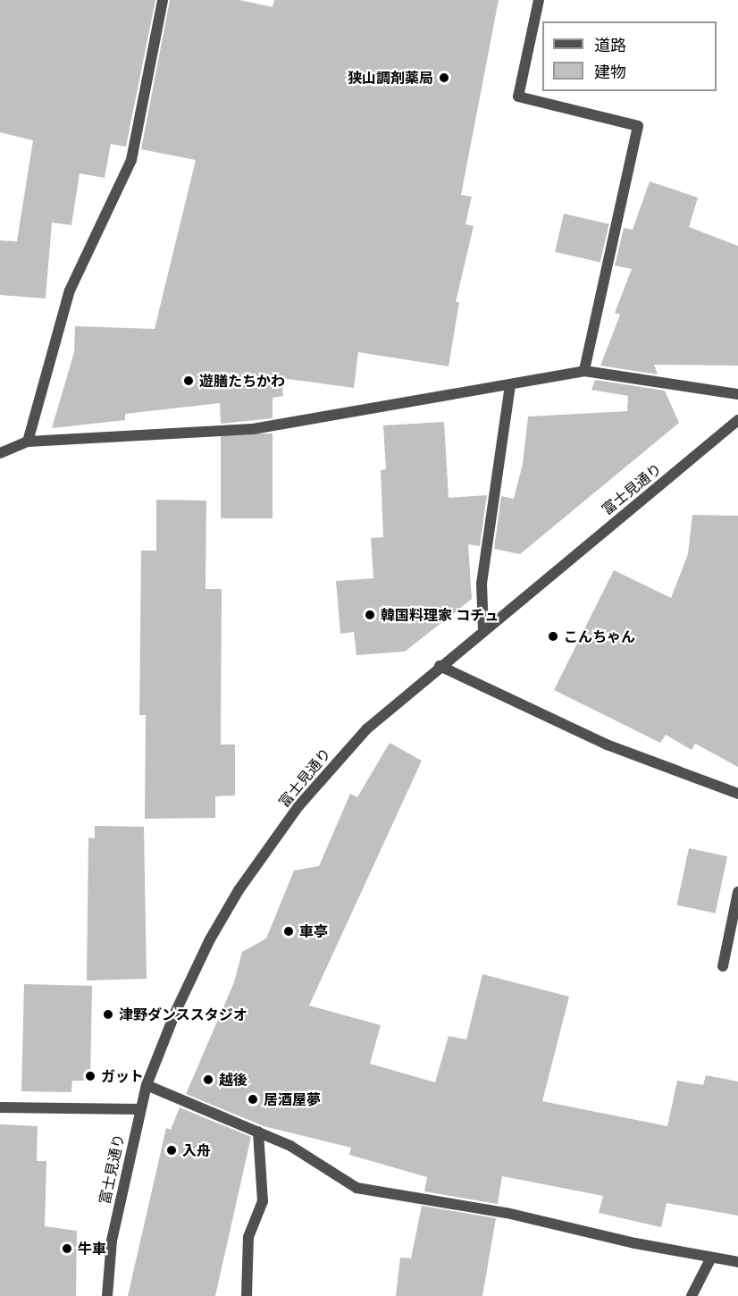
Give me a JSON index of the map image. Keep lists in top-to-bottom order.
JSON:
{
  "streets": {
    "street": ["富士見通り"]
  },
  "places": [
    "狭山調剤薬局",
    "遊膳たちかわ",
    "韓国料理家 コチュ",
    "こんちゃん",
    "車亭",
    "津野ダンススタジオ",
    "ガット",
    "越後",
    "居酒屋夢",
    "入舟",
    "牛車"
  ],
  "legend": ["道路", "建物"]
}
